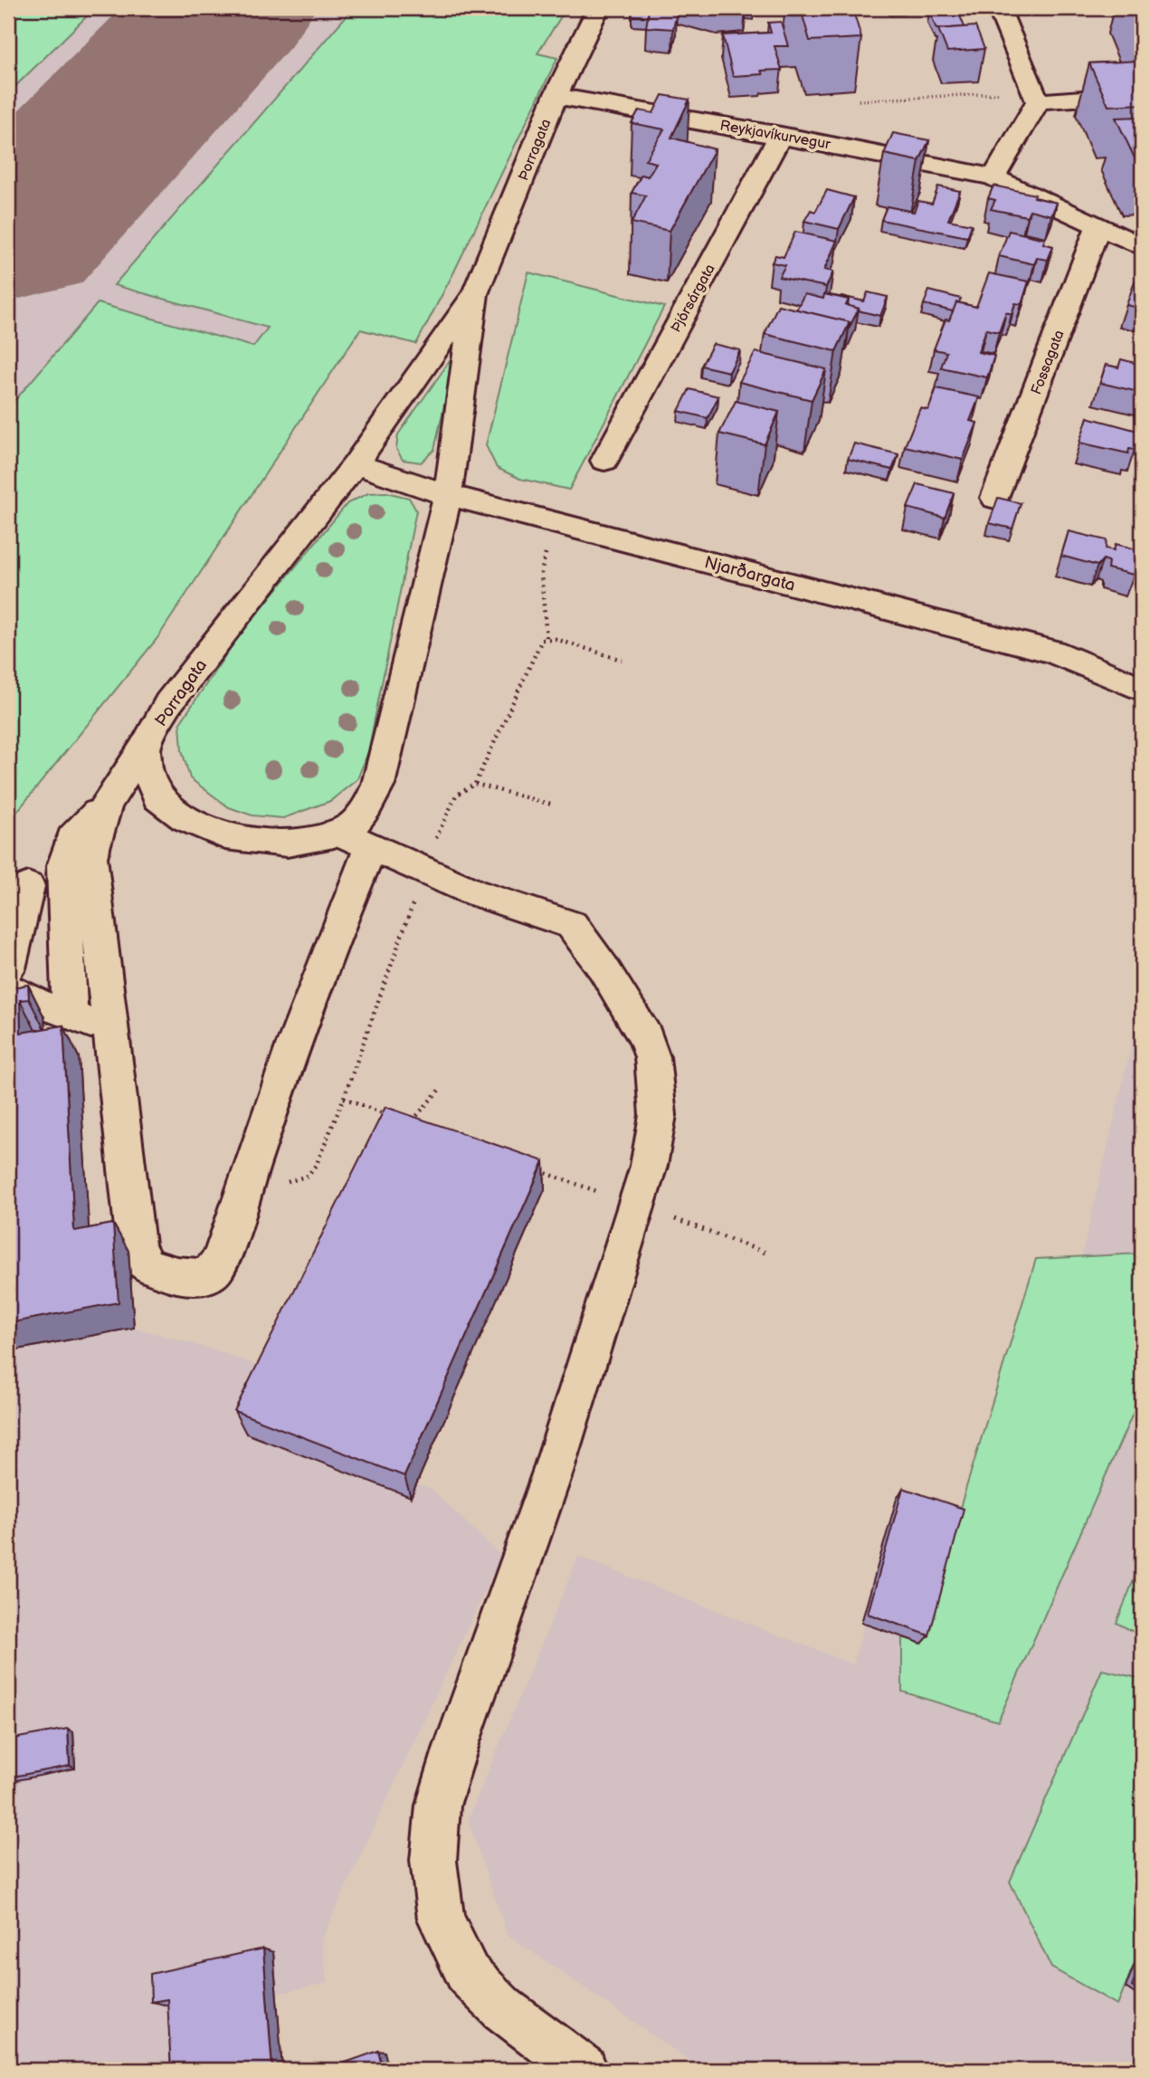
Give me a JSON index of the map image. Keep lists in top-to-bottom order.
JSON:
{
  "streets": {
    "main road": [
      "Reykjavíkurvegur",
      "Þorragata",
      "Þjórsárgata",
      "Fossagata",
      "Njarðargata"
    ]
  },
  "crossings": [
    ["Reykjavíkurvegur", "Þorragata"],
    ["Reykjavíkurvegur", "Þjórsárgata"],
    ["Reykjavíkurvegur", "Fossagata"],
    ["Þorragata", "Njarðargata"]
  ]
}
